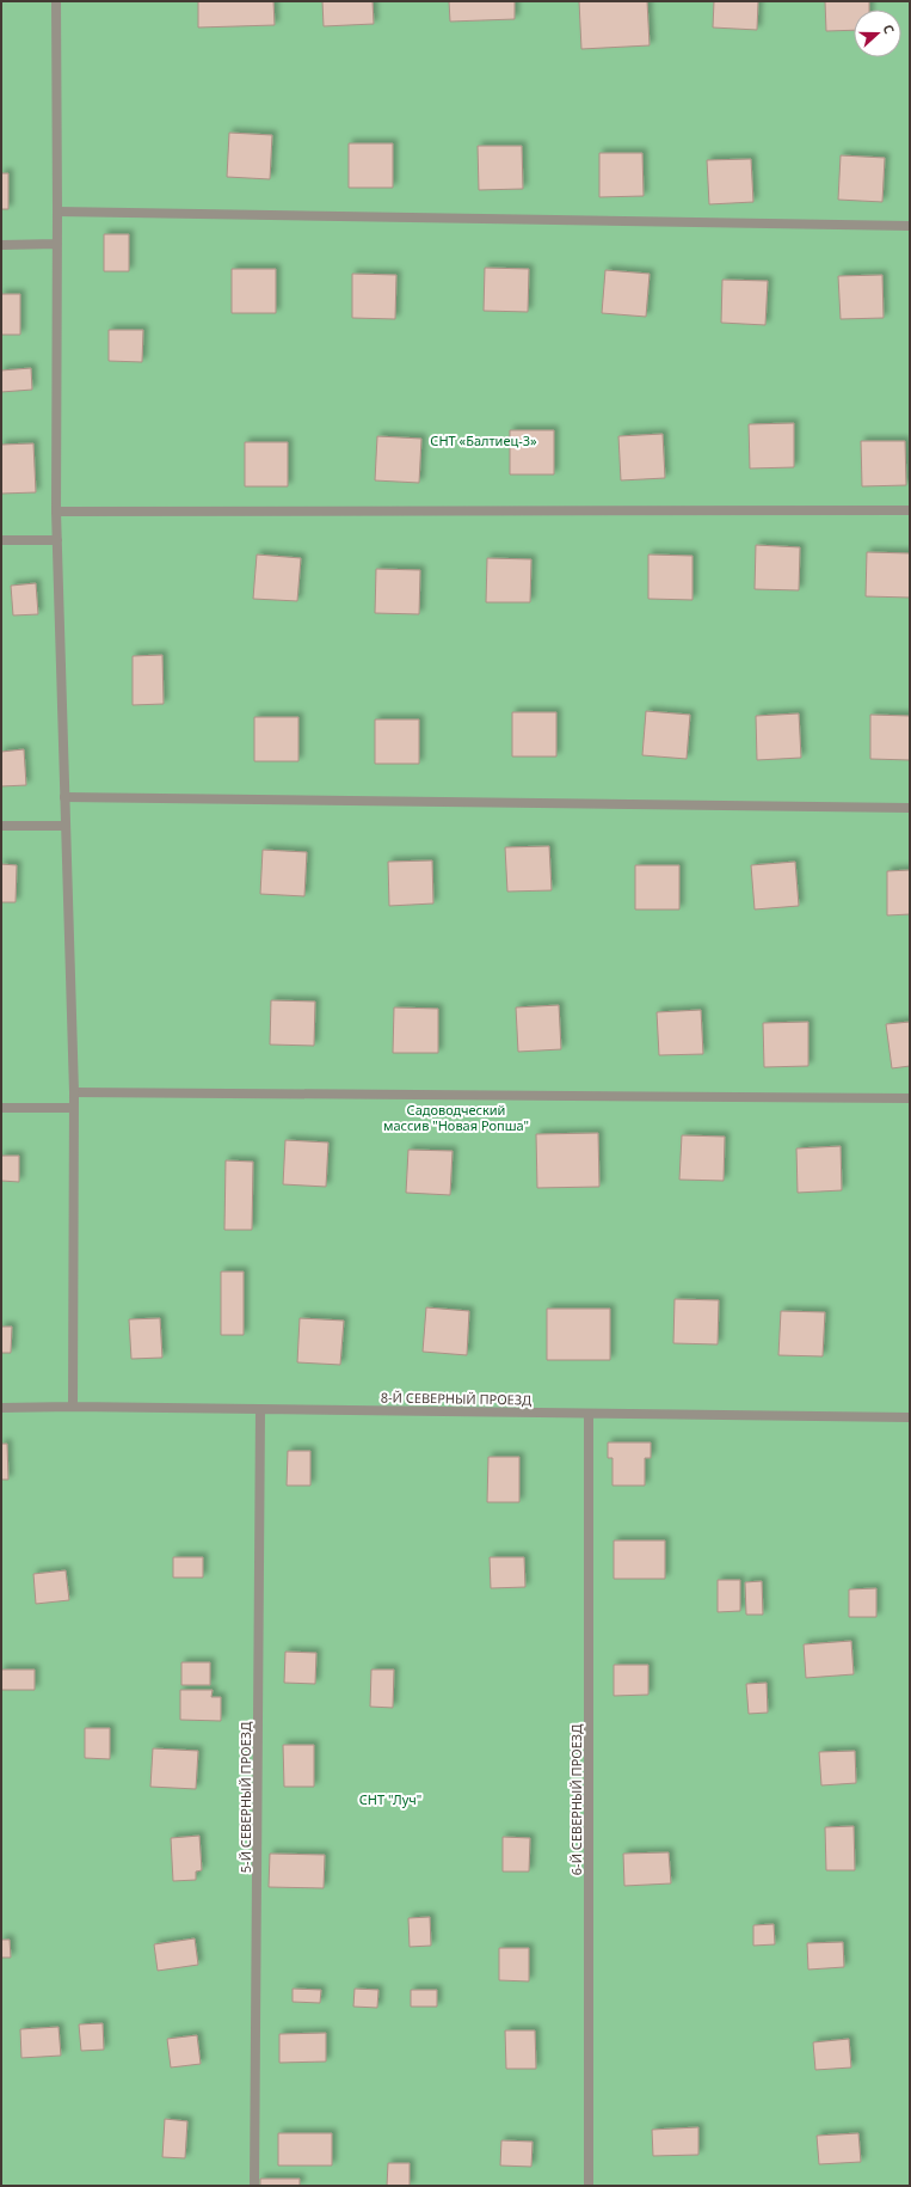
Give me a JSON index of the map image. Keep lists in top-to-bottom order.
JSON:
{
  "streets": {
    "street": ["8-Й СЕВЕРНЫЙ ПРОЕЗД", "5-Й СЕВЕРНЫЙ ПРОЕЗД", "6-Й СЕВЕРНЫЙ ПРОЕЗД"]
  },
  "crossings": [
    ["8-Й СЕВЕРНЫЙ ПРОЕЗД", "5-Й СЕВЕРНЫЙ ПРОЕЗД"],
    ["8-Й СЕВЕРНЫЙ ПРОЕЗД", "6-Й СЕВЕРНЫЙ ПРОЕЗД"]
  ],
  "parks": ["СНТ «Балтиец-3»", "Садоводческий массив \"Новая Ропша\"", "СНТ \"Луч\""],
  "north": "right"
}
